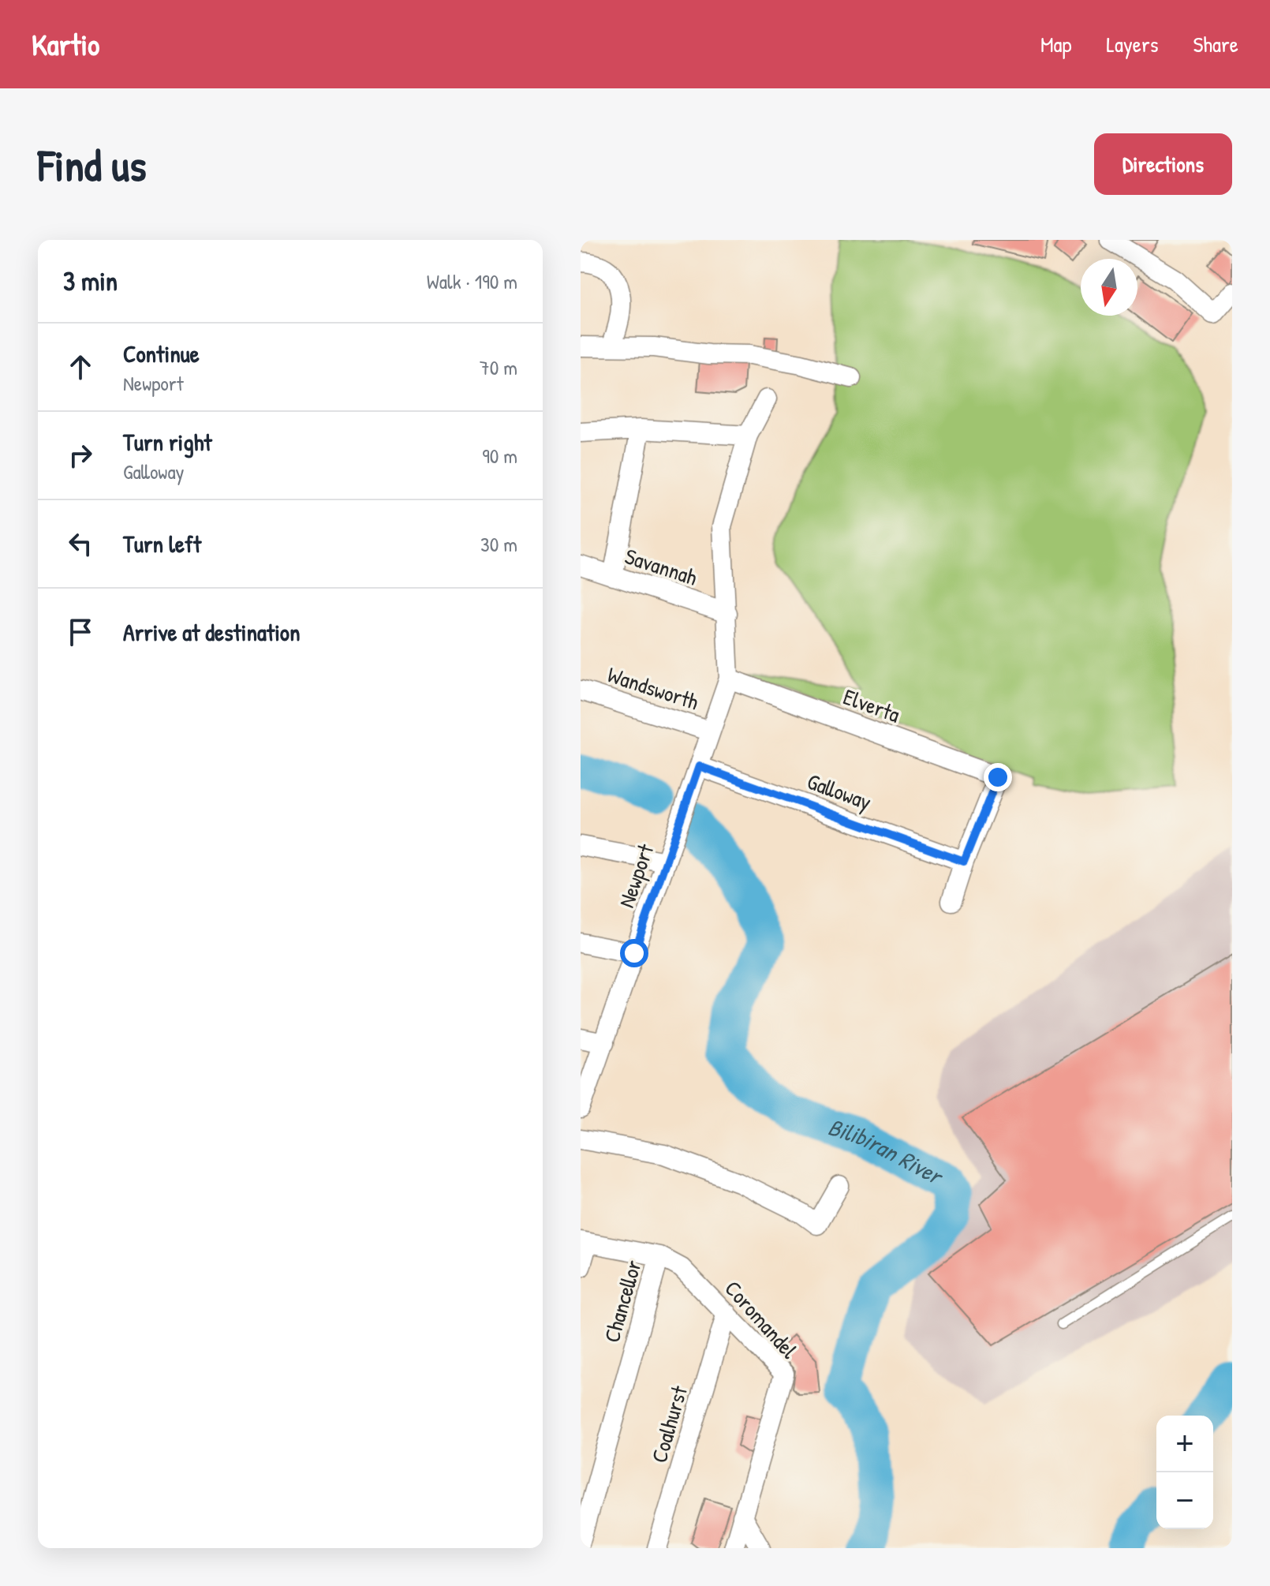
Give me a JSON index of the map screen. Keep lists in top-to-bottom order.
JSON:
{
  "streets": {
    "street": [
      "Savannah",
      "Wandsworth",
      "Elverta",
      "Galloway",
      "Newport",
      "Chancellor",
      "Coromandel",
      "Coalhurst"
    ]
  },
  "crossings": [
    ["Wandsworth", "Newport"],
    ["Elverta", "Galloway"],
    ["Elverta", "Newport"],
    ["Galloway", "Newport"],
    ["Chancellor", "Coromandel"],
    ["Coromandel", "Coalhurst"]
  ],
  "water": ["Bilibiran River"],
  "north": "bottom",
  "page": {
    "header": "Kartio",
    "nav": ["Map", "Layers", "Share"],
    "buttons": "Directions",
    "title": "Find us",
    "heading": ["3 min", "Walk · 190 m"],
    "list": [
      ["Continue", "Newport", "70 m"],
      ["Turn right", "Galloway", "90 m"],
      ["Turn left", "30 m"],
      "Arrive at destination"
    ],
    "map_buttons": ["+", "−"]
  }
}
